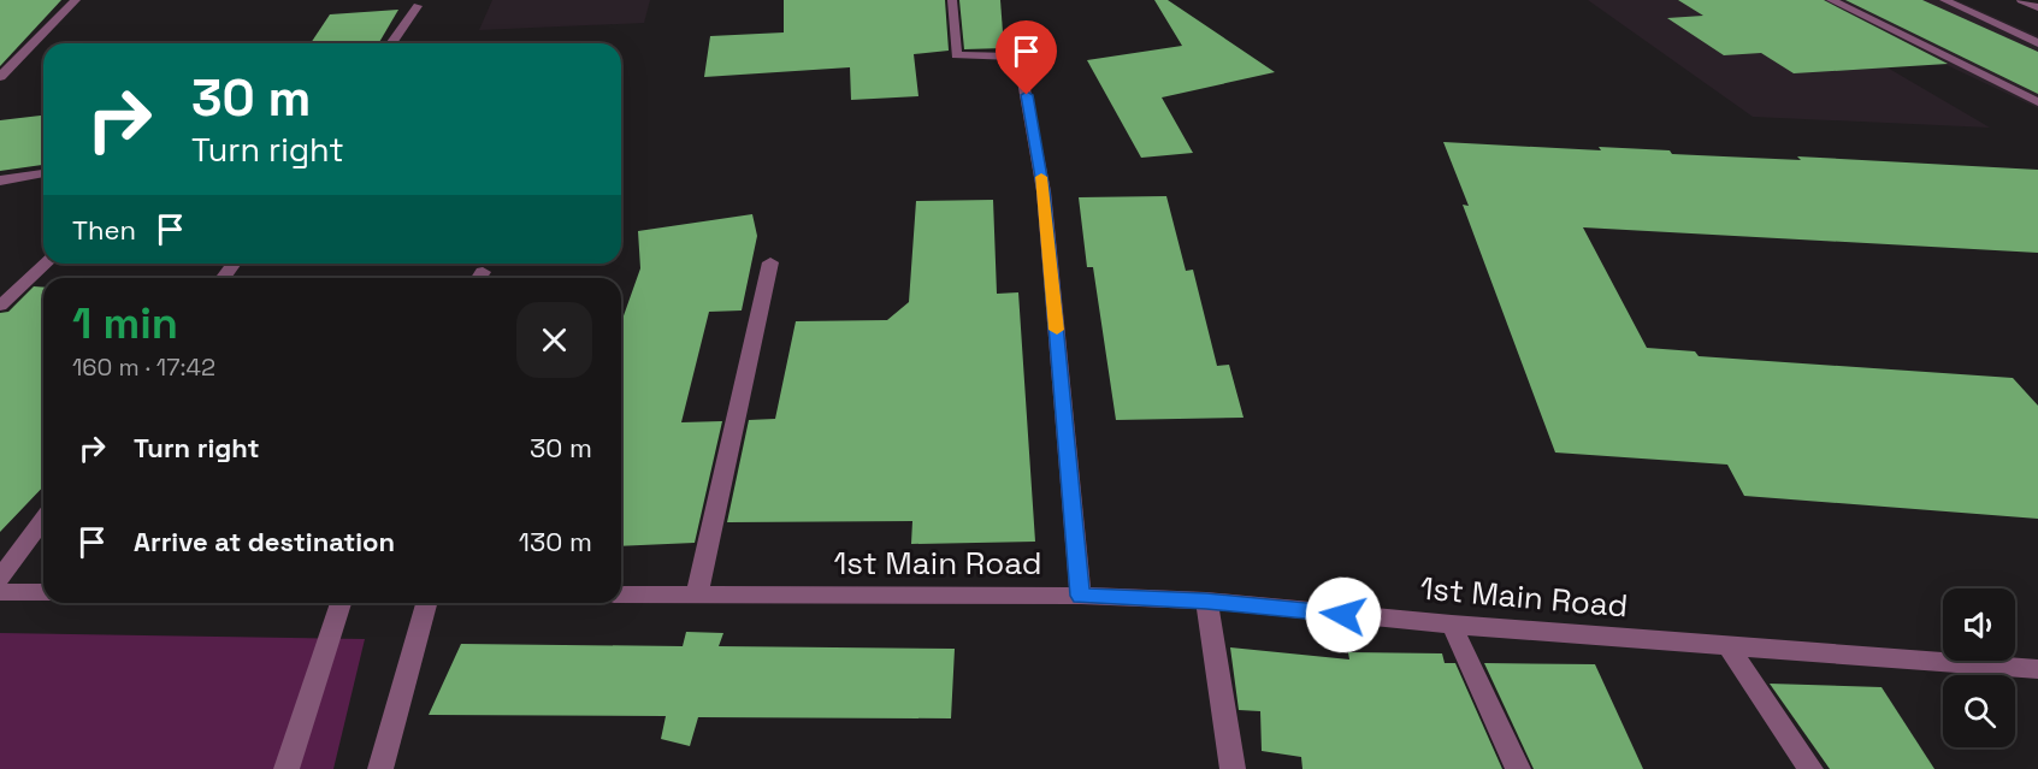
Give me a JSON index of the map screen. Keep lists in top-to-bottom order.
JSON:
{
  "streets": {
    "street": ["1st Main Road"]
  },
  "page": {
    "turn": ["30 m", "Turn right"],
    "then": "Then",
    "heading": ["1 min", "160 m · 17:42"],
    "list": [
      {
        "name": "Turn right",
        "value": "30 m"
      },
      {
        "name": "Arrive at destination",
        "value": "130 m"
      }
    ]
  }
}
